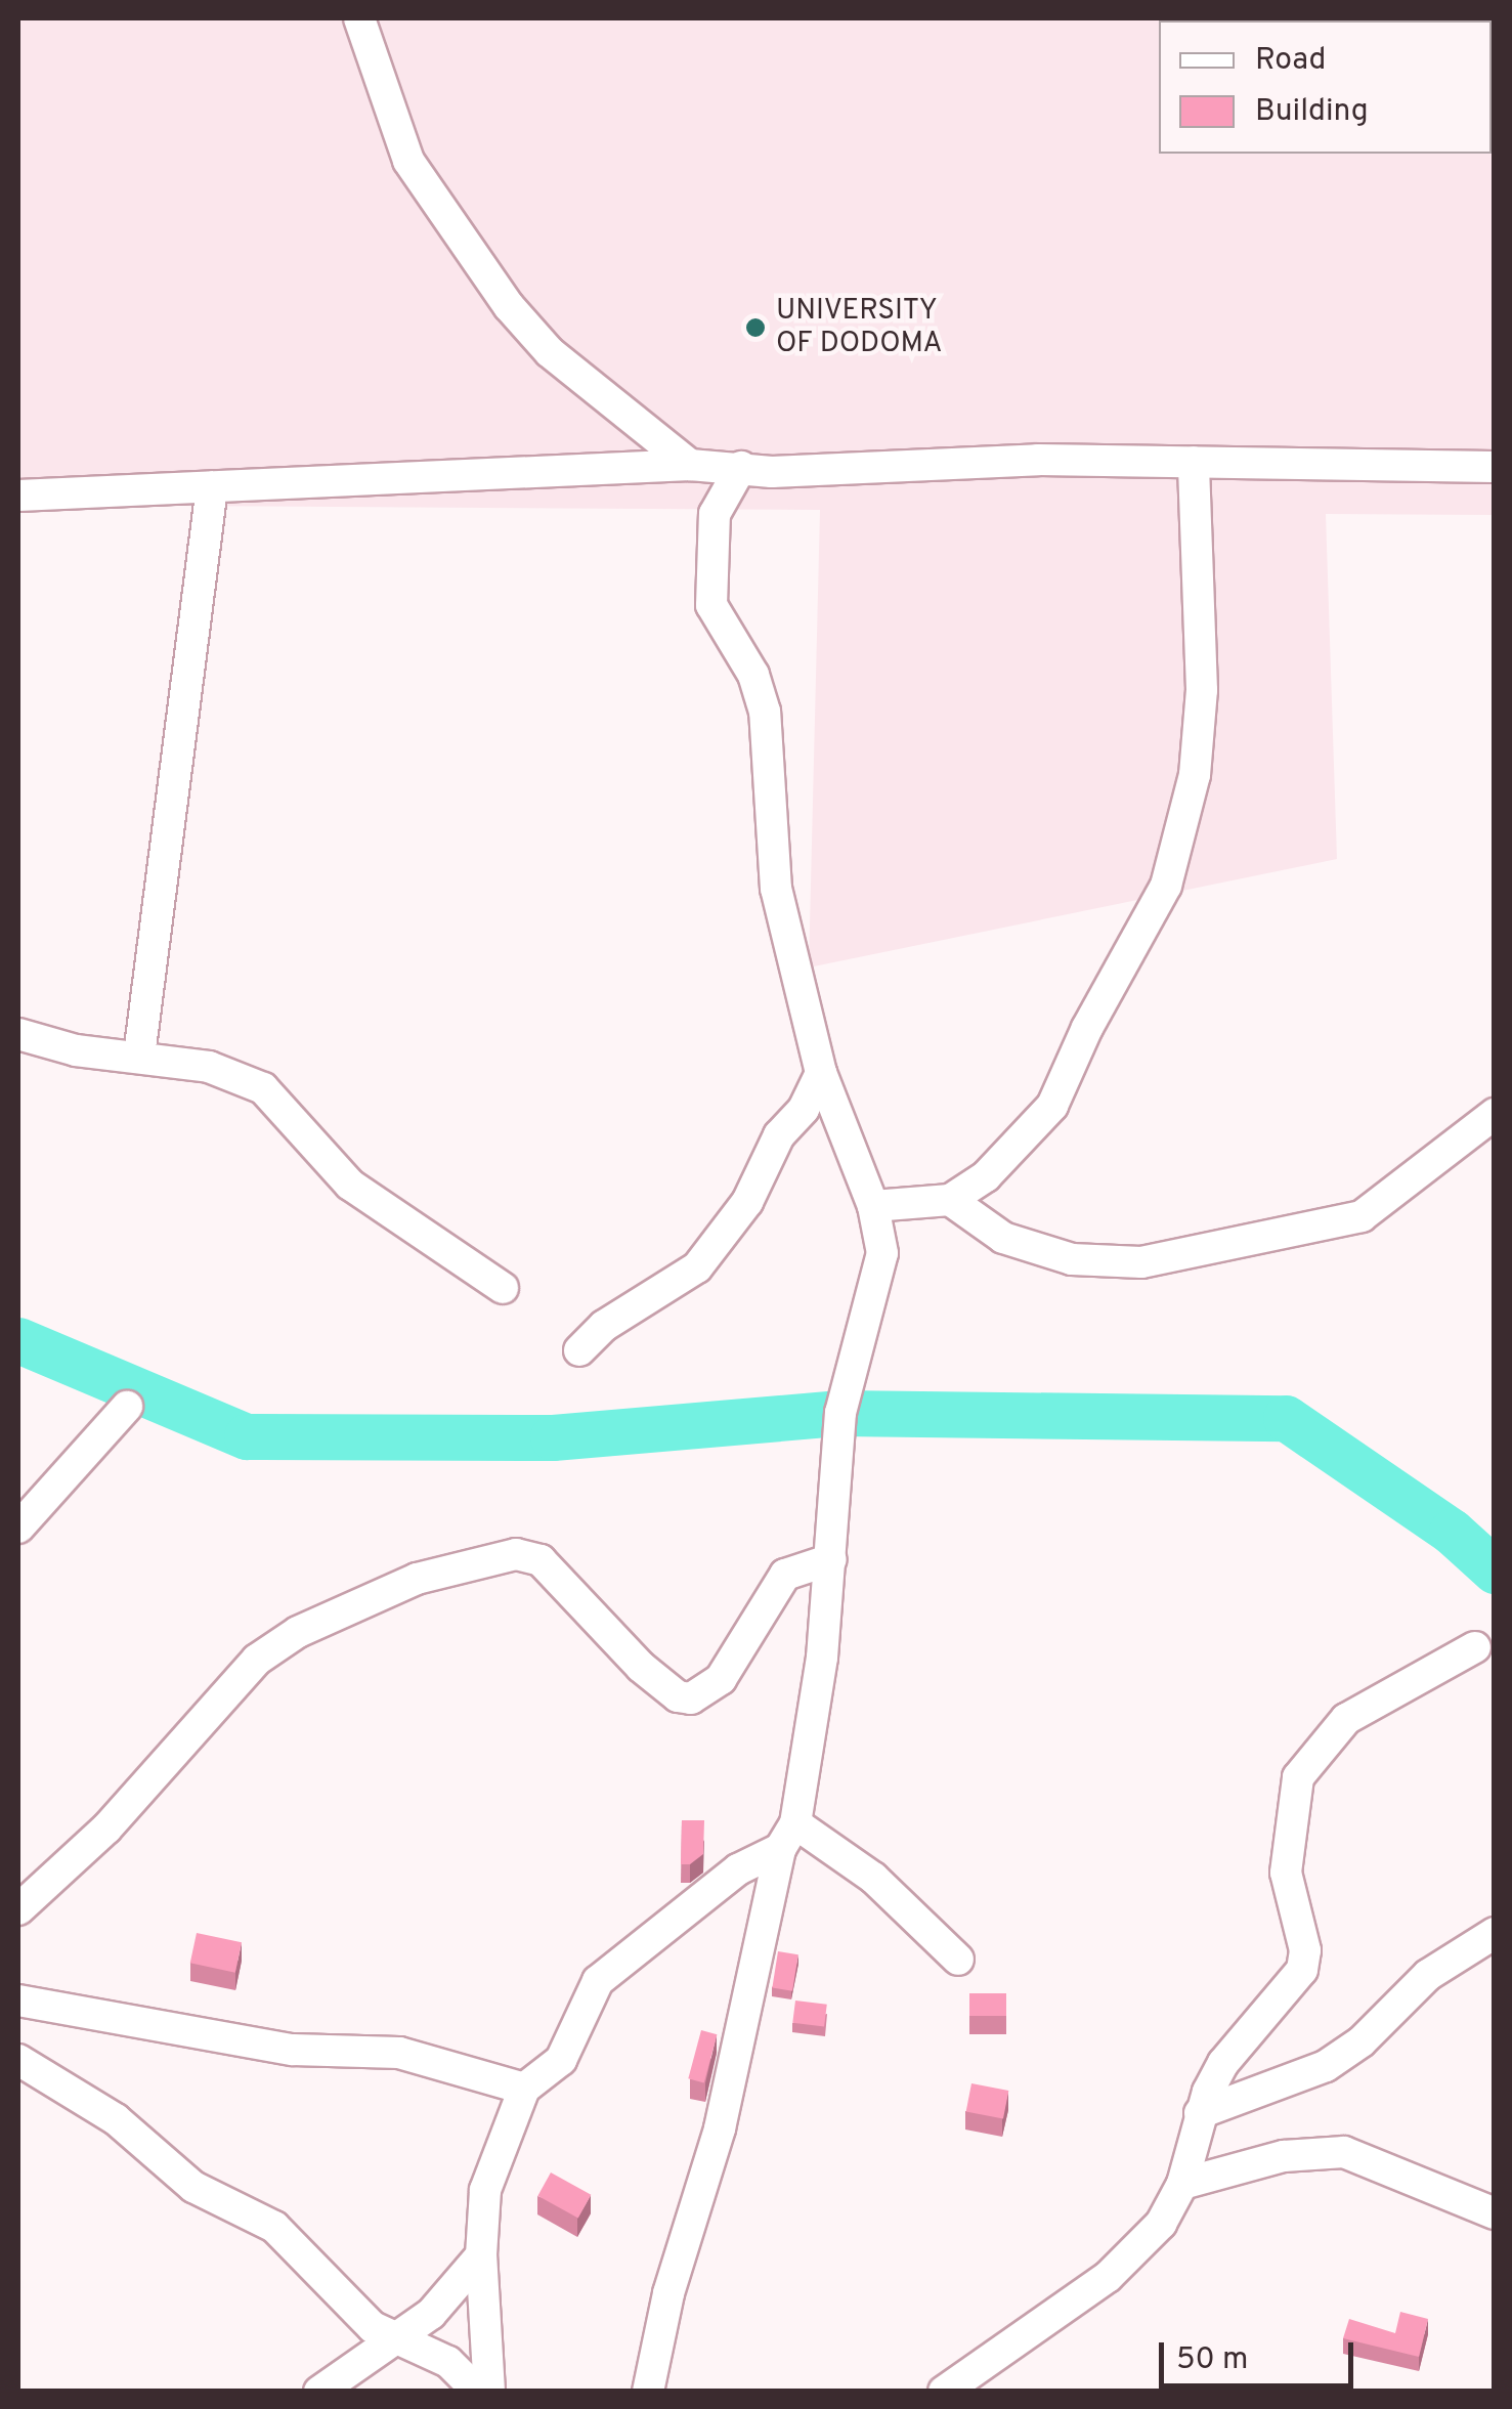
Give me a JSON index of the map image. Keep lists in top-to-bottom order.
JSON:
{
  "places": ["UNIVERSITY OF DODOMA"],
  "legend": ["Road", "Building"],
  "scale_bar": "50 m"
}
